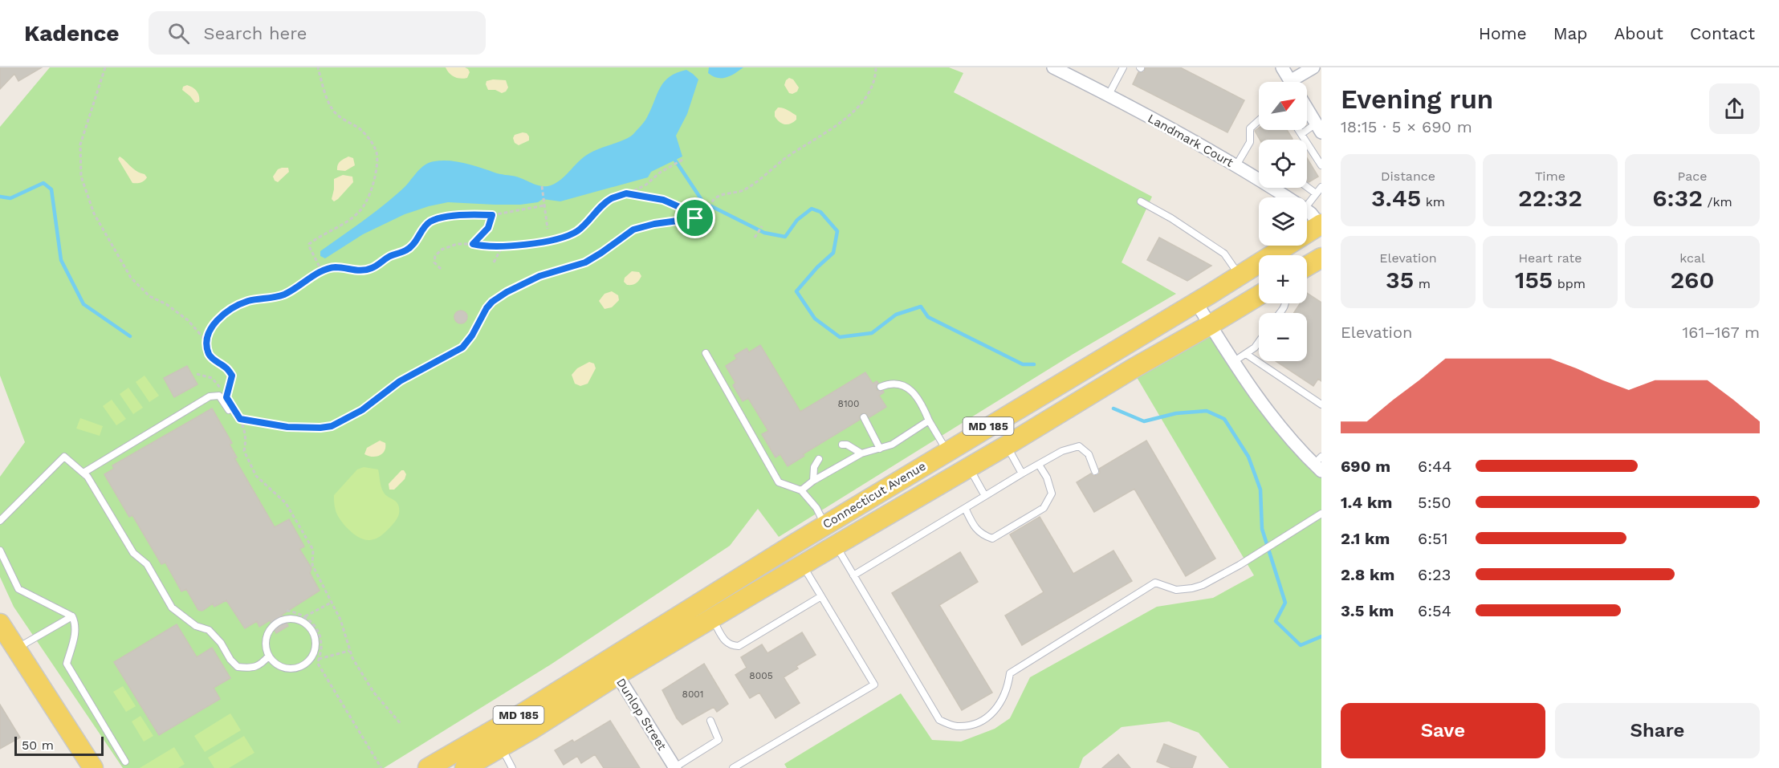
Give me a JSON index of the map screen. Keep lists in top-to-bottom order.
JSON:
{
  "streets": {
    "main road": ["MD 185", "Connecticut Avenue"],
    "street": ["Landmark Court", "Dunlop Street"]
  },
  "crossings": [
    ["Landmark Court", "Connecticut Avenue"],
    ["Connecticut Avenue", "Dunlop Street"]
  ],
  "house_numbers": ["8100", "8005", "8001"],
  "scale_bar": "50 m",
  "north": "top right",
  "page": {
    "header": "Kadence",
    "search": "Search here",
    "nav": [
      "Home",
      "Map",
      "About",
      "Contact"
    ],
    "heading": ["Evening run", "18:15 · 5 × 690 m"],
    "map_buttons": ["+", "−"],
    "stats": [
      ["Distance", "3.45 km"],
      ["Time", "22:32"],
      ["Pace", "6:32 /km"],
      ["Elevation", "35 m"],
      ["Heart rate", "155 bpm"],
      ["kcal", "260"]
    ],
    "chart": ["Elevation", "161–167 m"],
    "list": [
      {
        "name": "690 m",
        "note": "6:44"
      },
      {
        "name": "1.4 km",
        "note": "5:50"
      },
      {
        "name": "2.1 km",
        "note": "6:51"
      },
      {
        "name": "2.8 km",
        "note": "6:23"
      },
      {
        "name": "3.5 km",
        "note": "6:54"
      }
    ],
    "buttons": ["Save", "Share"],
    "scale": "50 m"
  }
}
